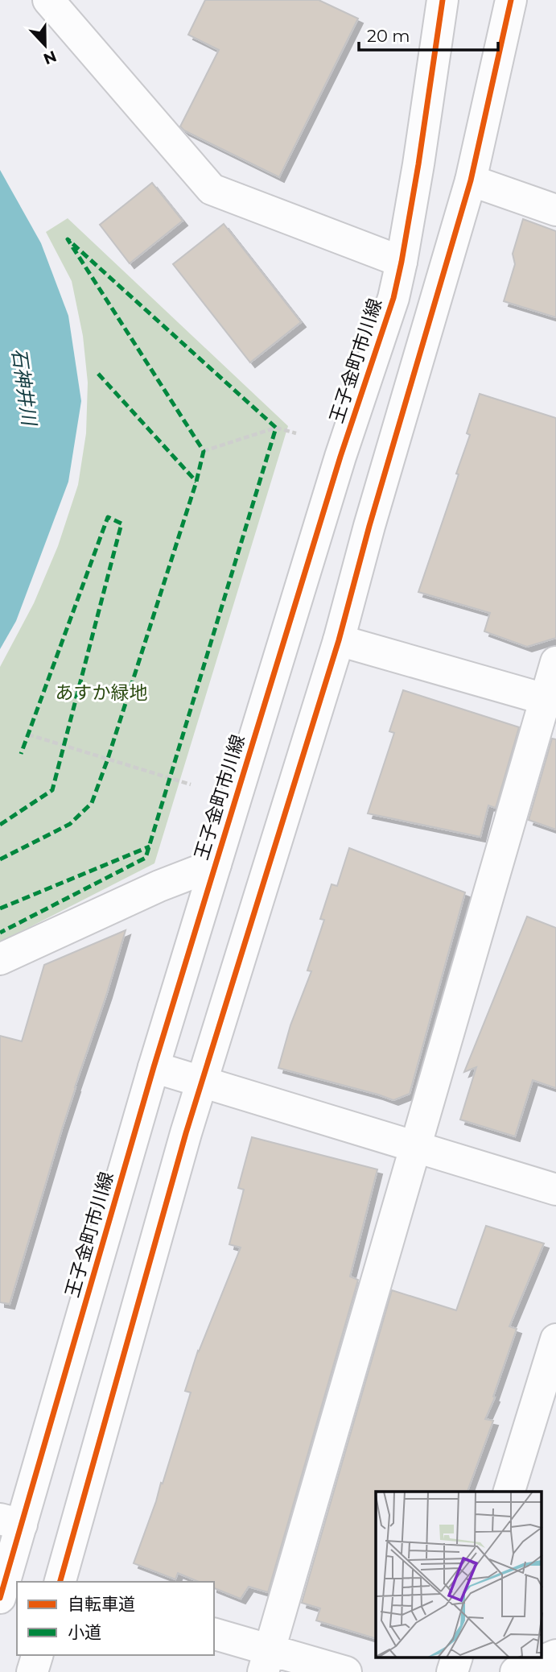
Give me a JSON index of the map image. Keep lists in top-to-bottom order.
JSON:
{
  "streets": {
    "main road": ["王子金町市川線"]
  },
  "water": ["石神井川"],
  "parks": ["あすか緑地"],
  "legend": ["自転車道", "小道"],
  "scale_bar": "20 m",
  "north": "bottom"
}
